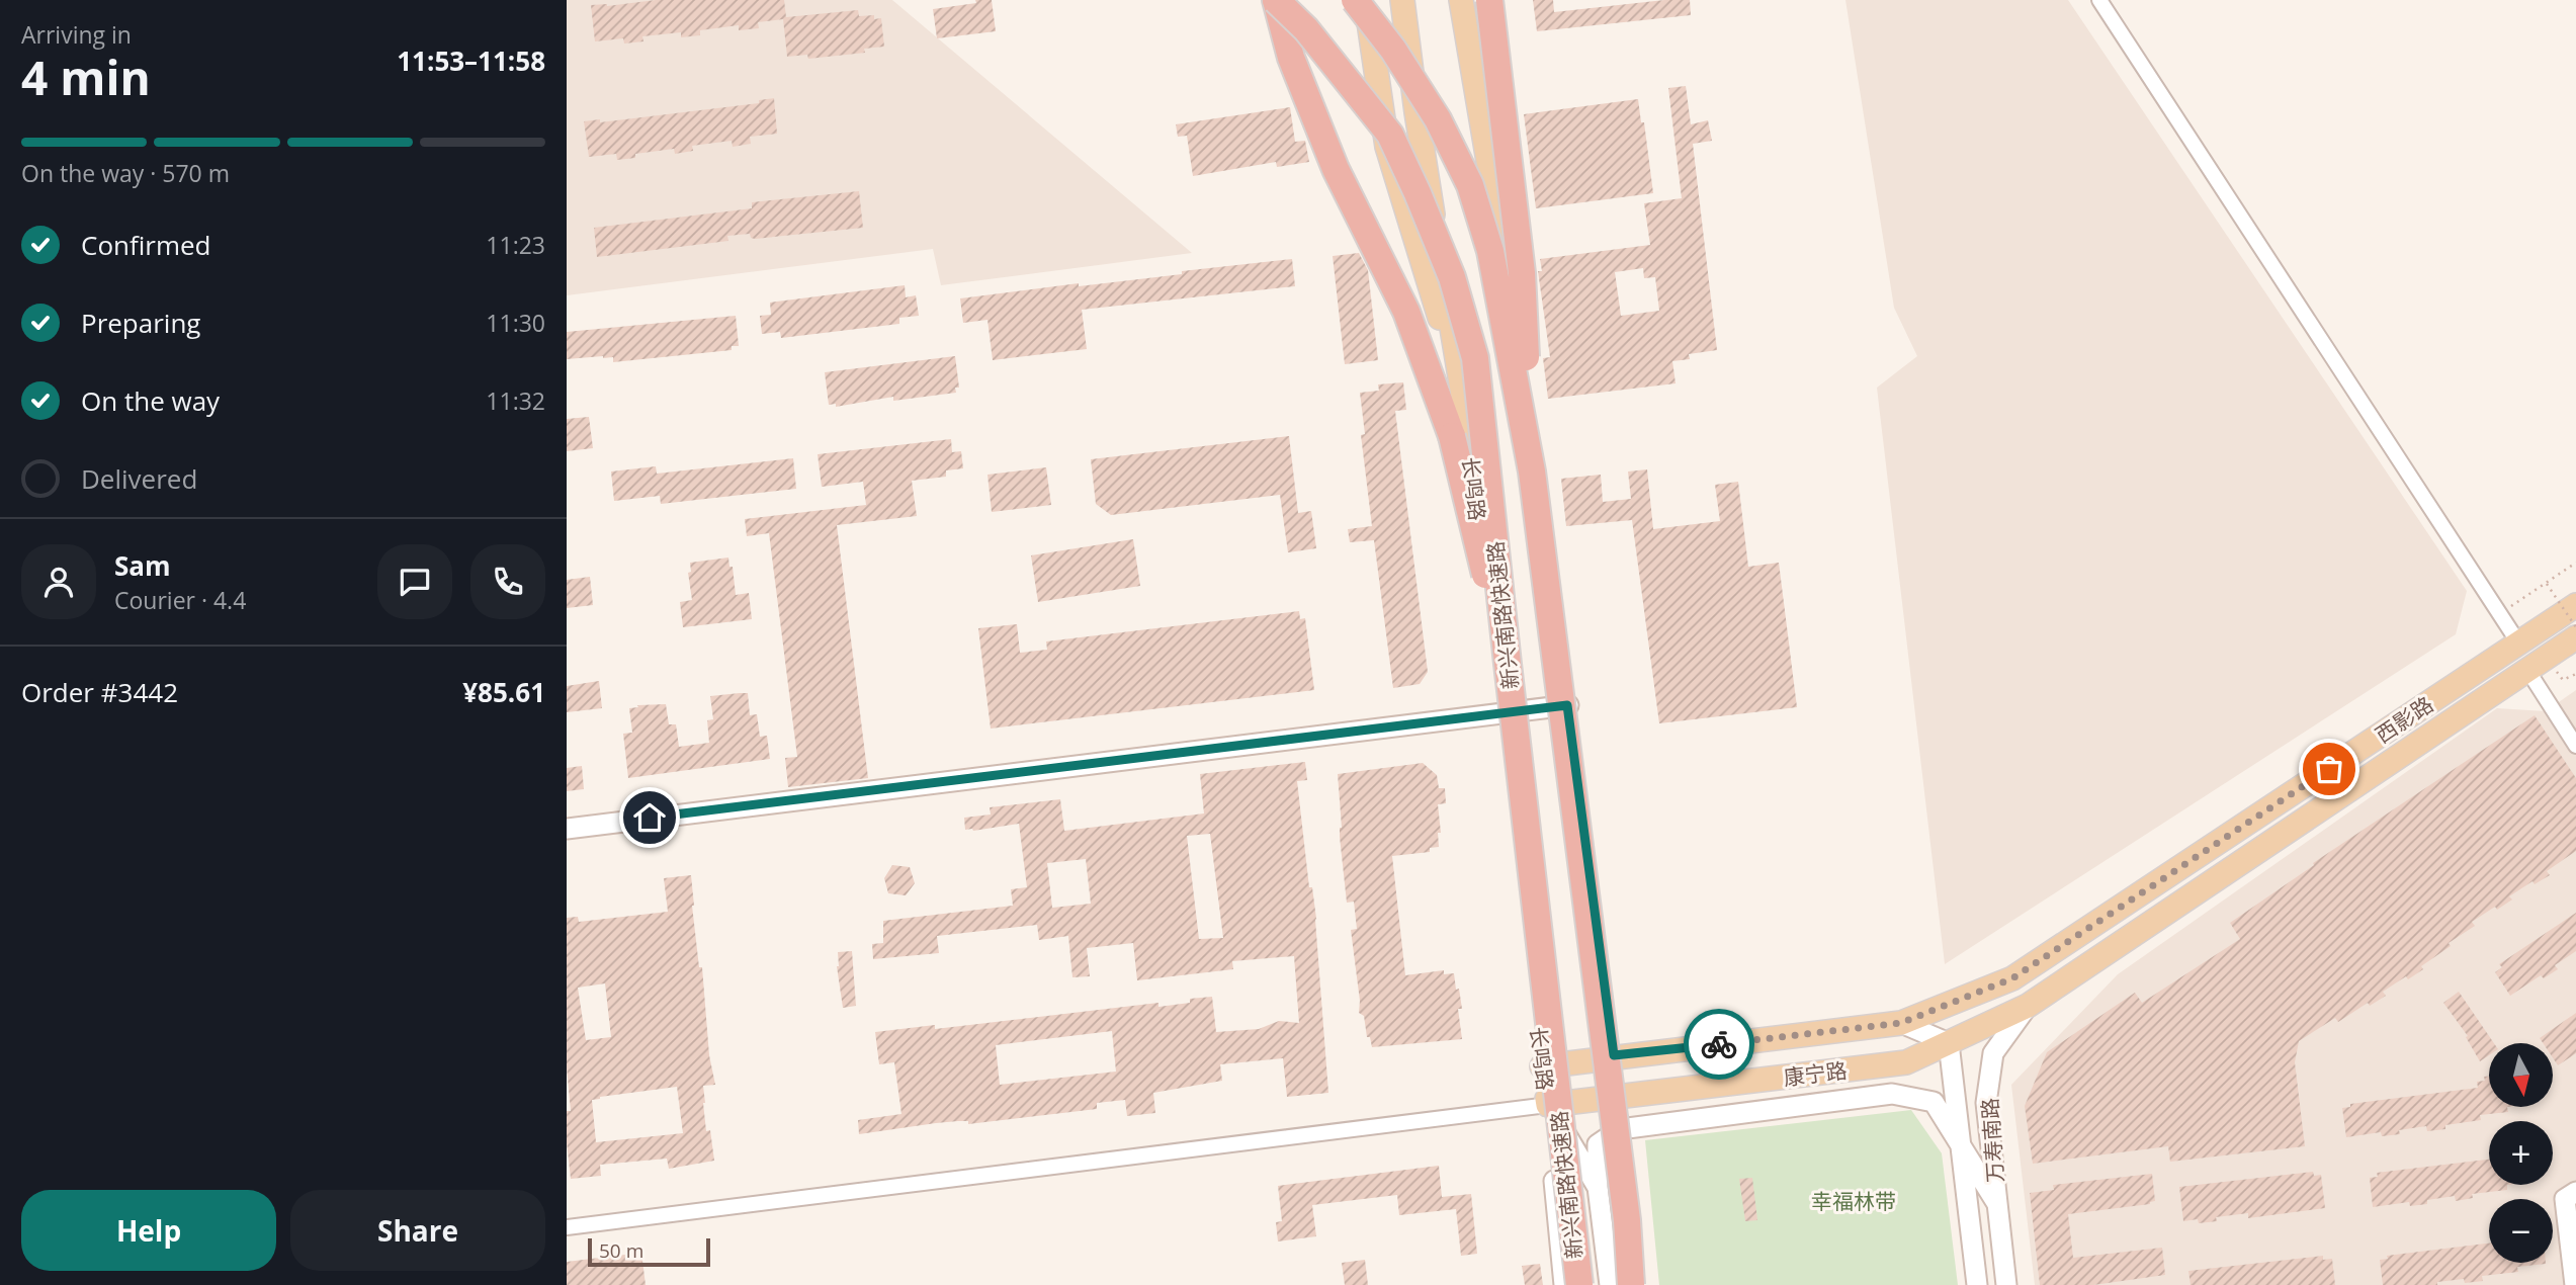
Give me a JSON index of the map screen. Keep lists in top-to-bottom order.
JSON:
{
  "streets": {
    "highway": ["新兴南路快速路"],
    "main road": [
      "长鸣路",
      "西影路",
      "康宁路",
      "万寿南路"
    ]
  },
  "crossings": [
    ["长鸣路", "西影路"],
    ["长鸣路", "康宁路"],
    ["西影路", "康宁路"],
    ["西影路", "万寿南路"],
    ["康宁路", "万寿南路"]
  ],
  "parks": ["幸福林带"],
  "scale_bar": "50 m",
  "north": "bottom",
  "page": {
    "heading": ["4 min", "Arriving in", "11:53–11:58"],
    "panel": [
      "Sam",
      "Courier · 4.4",
      "Order #3442",
      "¥85.61"
    ],
    "bar": "On the way · 570 m",
    "list": [
      ["Confirmed", "11:23"],
      ["Preparing", "11:30"],
      ["On the way", "11:32"],
      "Delivered"
    ],
    "map_buttons": ["+", "−"],
    "buttons": ["Help", "Share"],
    "scale": "50 m"
  }
}
